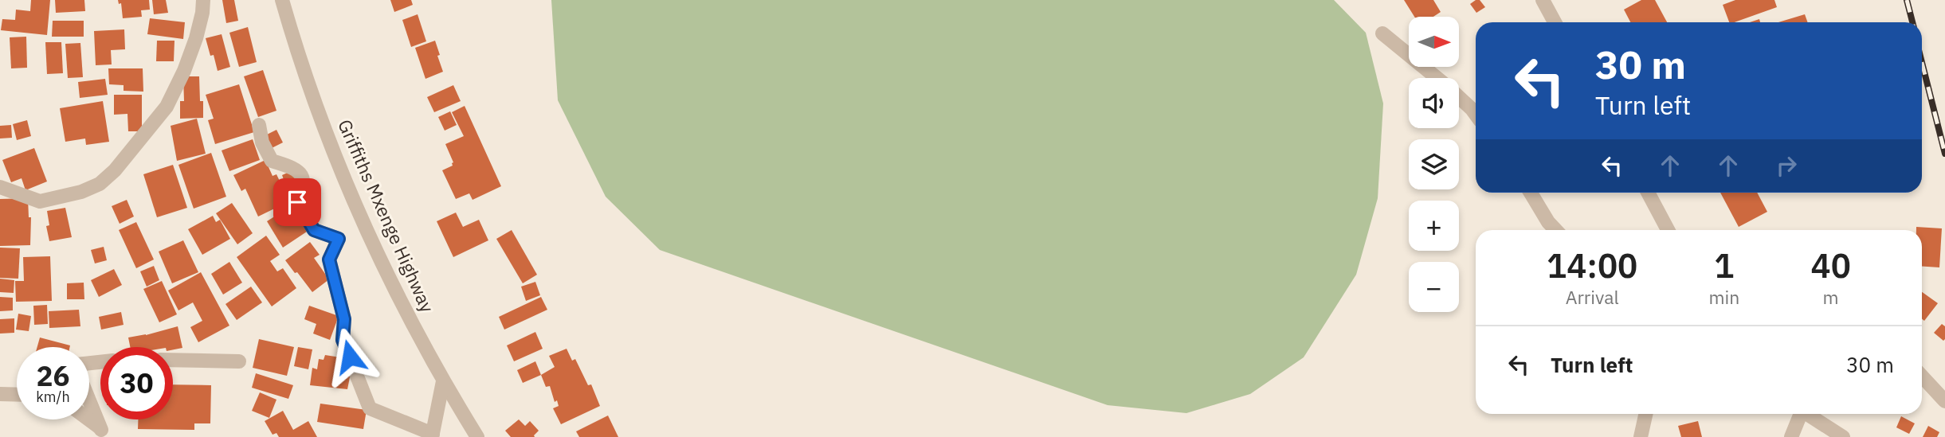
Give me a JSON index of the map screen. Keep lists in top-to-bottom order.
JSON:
{
  "streets": {
    "street": ["Griffiths Mxenge Highway"]
  },
  "north": "right",
  "page": {
    "map_buttons": ["+", "−"],
    "turn": ["30 m", "Turn left"],
    "eta": [
      "14:00",
      "Arrival",
      "1",
      "min",
      "40",
      "m"
    ],
    "list": [
      {
        "name": "Turn left",
        "value": "30 m"
      }
    ],
    "speed": "26 km/h",
    "limit": "30"
  }
}
